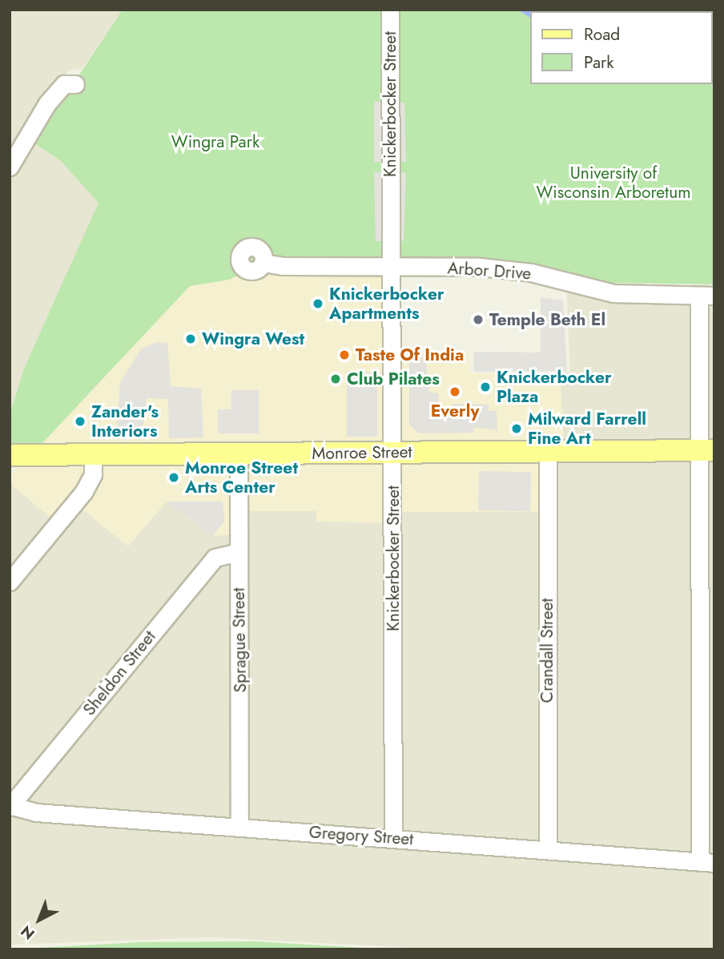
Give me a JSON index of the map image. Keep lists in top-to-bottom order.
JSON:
{
  "streets": {
    "main road": ["Monroe Street"],
    "street": [
      "Knickerbocker Street",
      "Arbor Drive",
      "Sprague Street",
      "Crandall Street",
      "Sheldon Street",
      "Gregory Street"
    ]
  },
  "crossings": [
    ["Knickerbocker Street", "Arbor Drive"],
    ["Knickerbocker Street", "Monroe Street"],
    ["Knickerbocker Street", "Gregory Street"],
    ["Monroe Street", "Sprague Street"],
    ["Monroe Street", "Crandall Street"],
    ["Sprague Street", "Sheldon Street"],
    ["Sprague Street", "Gregory Street"],
    ["Crandall Street", "Gregory Street"],
    ["Sheldon Street", "Gregory Street"]
  ],
  "parks": ["Wingra Park", "University of Wisconsin Arboretum"],
  "places": [
    "Knickerbocker Apartments",
    "Temple Beth El",
    "Wingra West",
    "Taste Of India",
    "Club Pilates",
    "Knickerbocker Plaza",
    "Everly",
    "Zander's Interiors",
    "Milward Farrell Fine Art",
    "Monroe Street Arts Center"
  ],
  "legend": ["Road", "Park"],
  "north": "bottom left"
}
